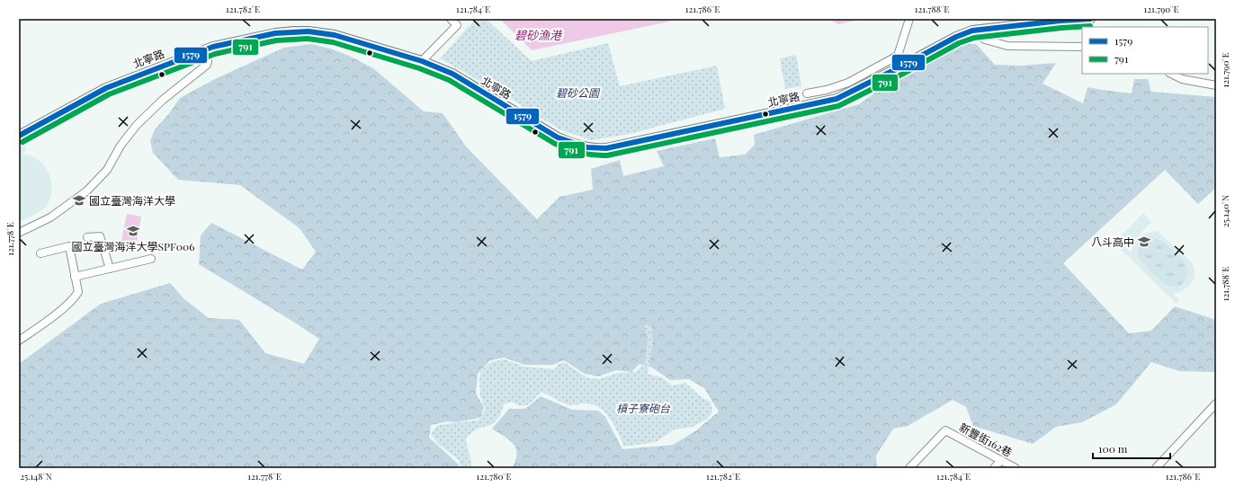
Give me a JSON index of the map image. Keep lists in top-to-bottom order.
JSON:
{
  "streets": {
    "main road": ["北寧路"],
    "street": ["新豐街162巷"]
  },
  "water": ["碧砂漁港"],
  "parks": ["碧砂公園", "槓子寮砲台"],
  "places": {
    "school or university": ["國立臺灣海洋大學", "國立臺灣海洋大學SPF006", "八斗高中"]
  },
  "lines": ["transit line 1579", "transit line 791"],
  "legend": ["1579", "791"],
  "scale_bar": "100 m",
  "coordinates": [
    "121.782°E",
    "121.784°E",
    "121.786°E",
    "121.788°E",
    "121.790°E",
    "25.140°N",
    "121.778°E",
    "25.148°N",
    "121.780°E"
  ]
}
